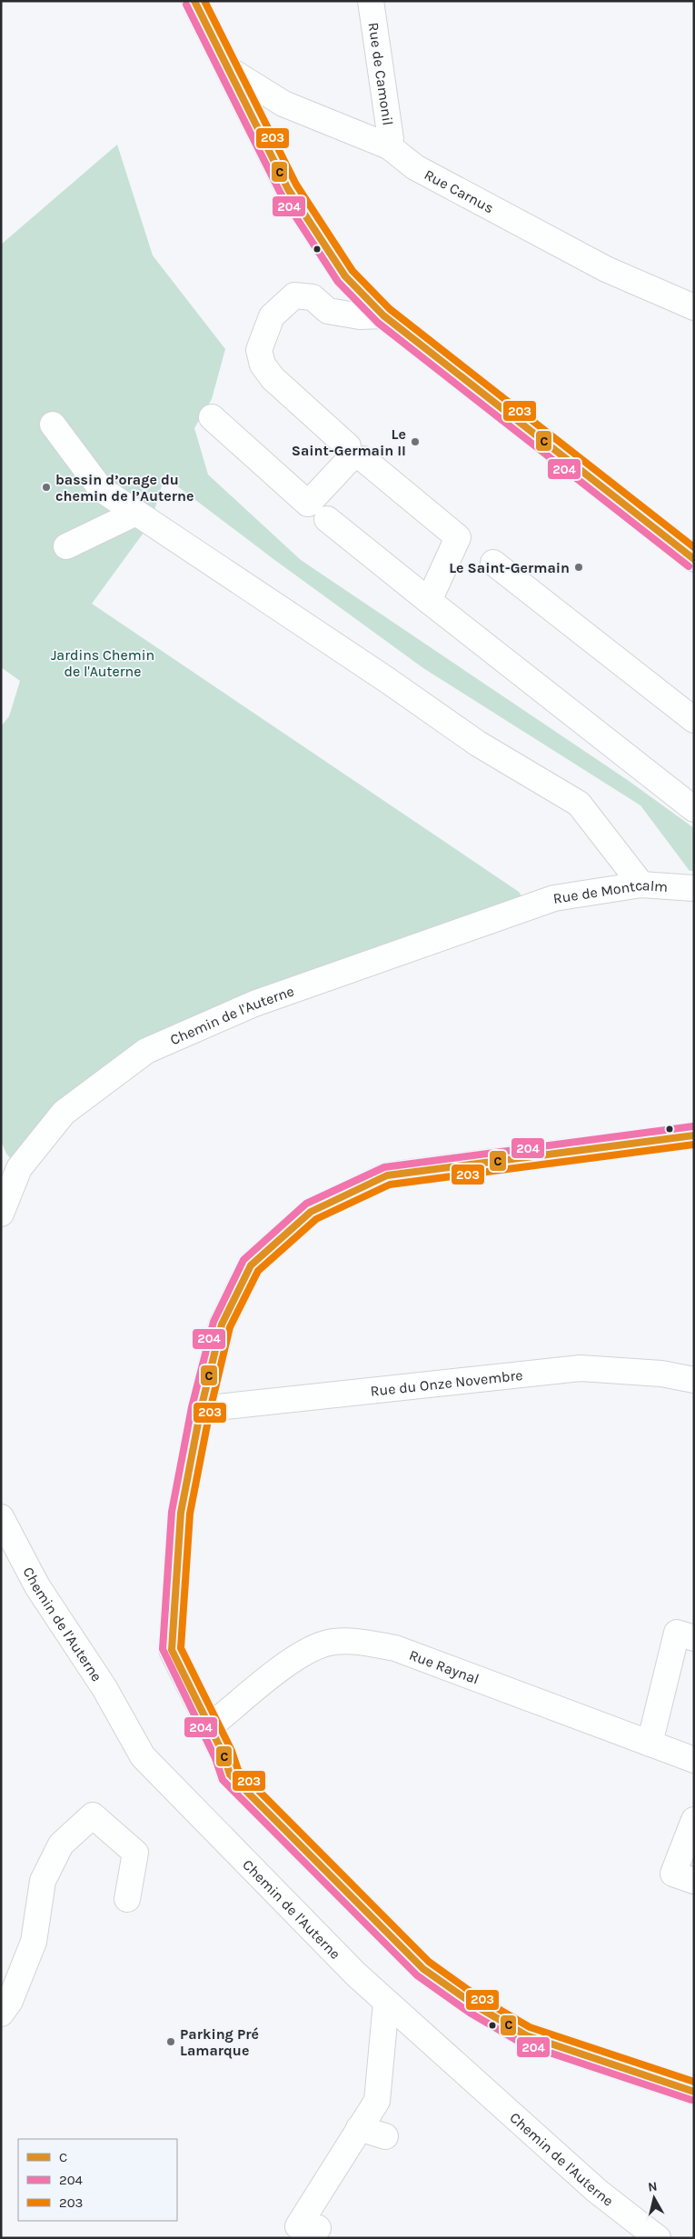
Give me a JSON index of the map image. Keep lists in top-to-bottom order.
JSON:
{
  "streets": {
    "street": [
      "Rue de Camonil",
      "Rue Carnus",
      "Rue de Montcalm",
      "Chemin de l'Auterne",
      "Rue du Onze Novembre",
      "Rue Raynal"
    ]
  },
  "crossings": [
    ["Rue de Camonil", "Rue Carnus"],
    ["Rue de Montcalm", "Chemin de l'Auterne"]
  ],
  "parks": ["Jardins Chemin de l'Auterne"],
  "places": [
    "Le Saint-Germain II",
    "bassin d’orage du chemin de l’Auterne",
    "Le Saint-Germain",
    "Parking Pré Lamarque"
  ],
  "lines": ["transit line C", "transit line 203", "transit line 204"],
  "legend": ["C", "204", "203"],
  "north": "top"
}
